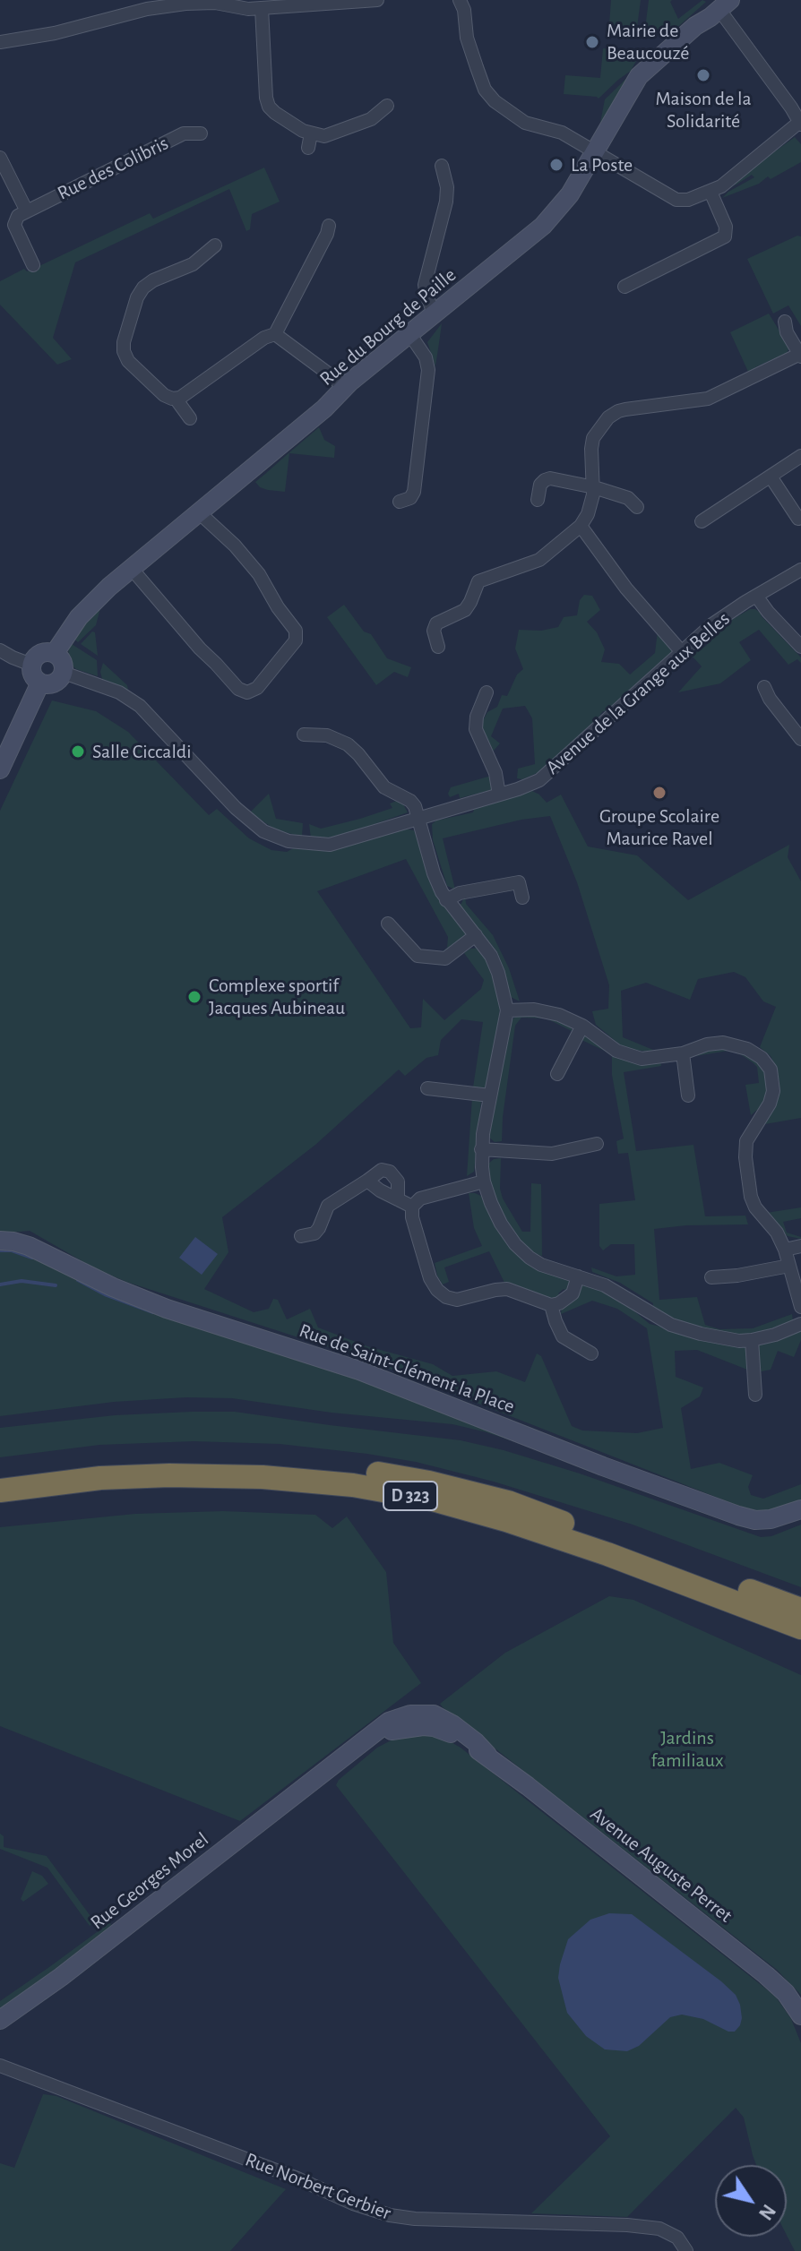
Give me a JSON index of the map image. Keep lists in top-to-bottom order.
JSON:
{
  "streets": {
    "highway": ["D 323"],
    "street": [
      "Rue des Colibris",
      "Rue du Bourg de Paille",
      "Avenue de la Grange aux Belles",
      "Rue de Saint-Clément la Place",
      "Avenue Auguste Perret",
      "Rue Georges Morel",
      "Rue Norbert Gerbier"
    ]
  },
  "crossings": [
    ["Rue du Bourg de Paille", "Avenue de la Grange aux Belles"],
    ["Avenue Auguste Perret", "Rue Georges Morel"]
  ],
  "parks": ["Jardins familiaux"],
  "places": [
    "Mairie de Beaucouzé",
    "Maison de la Solidarité",
    "La Poste",
    "Salle Ciccaldi",
    "Groupe Scolaire Maurice Ravel",
    "Complexe sportif Jacques Aubineau"
  ],
  "north": "bottom right"
}
